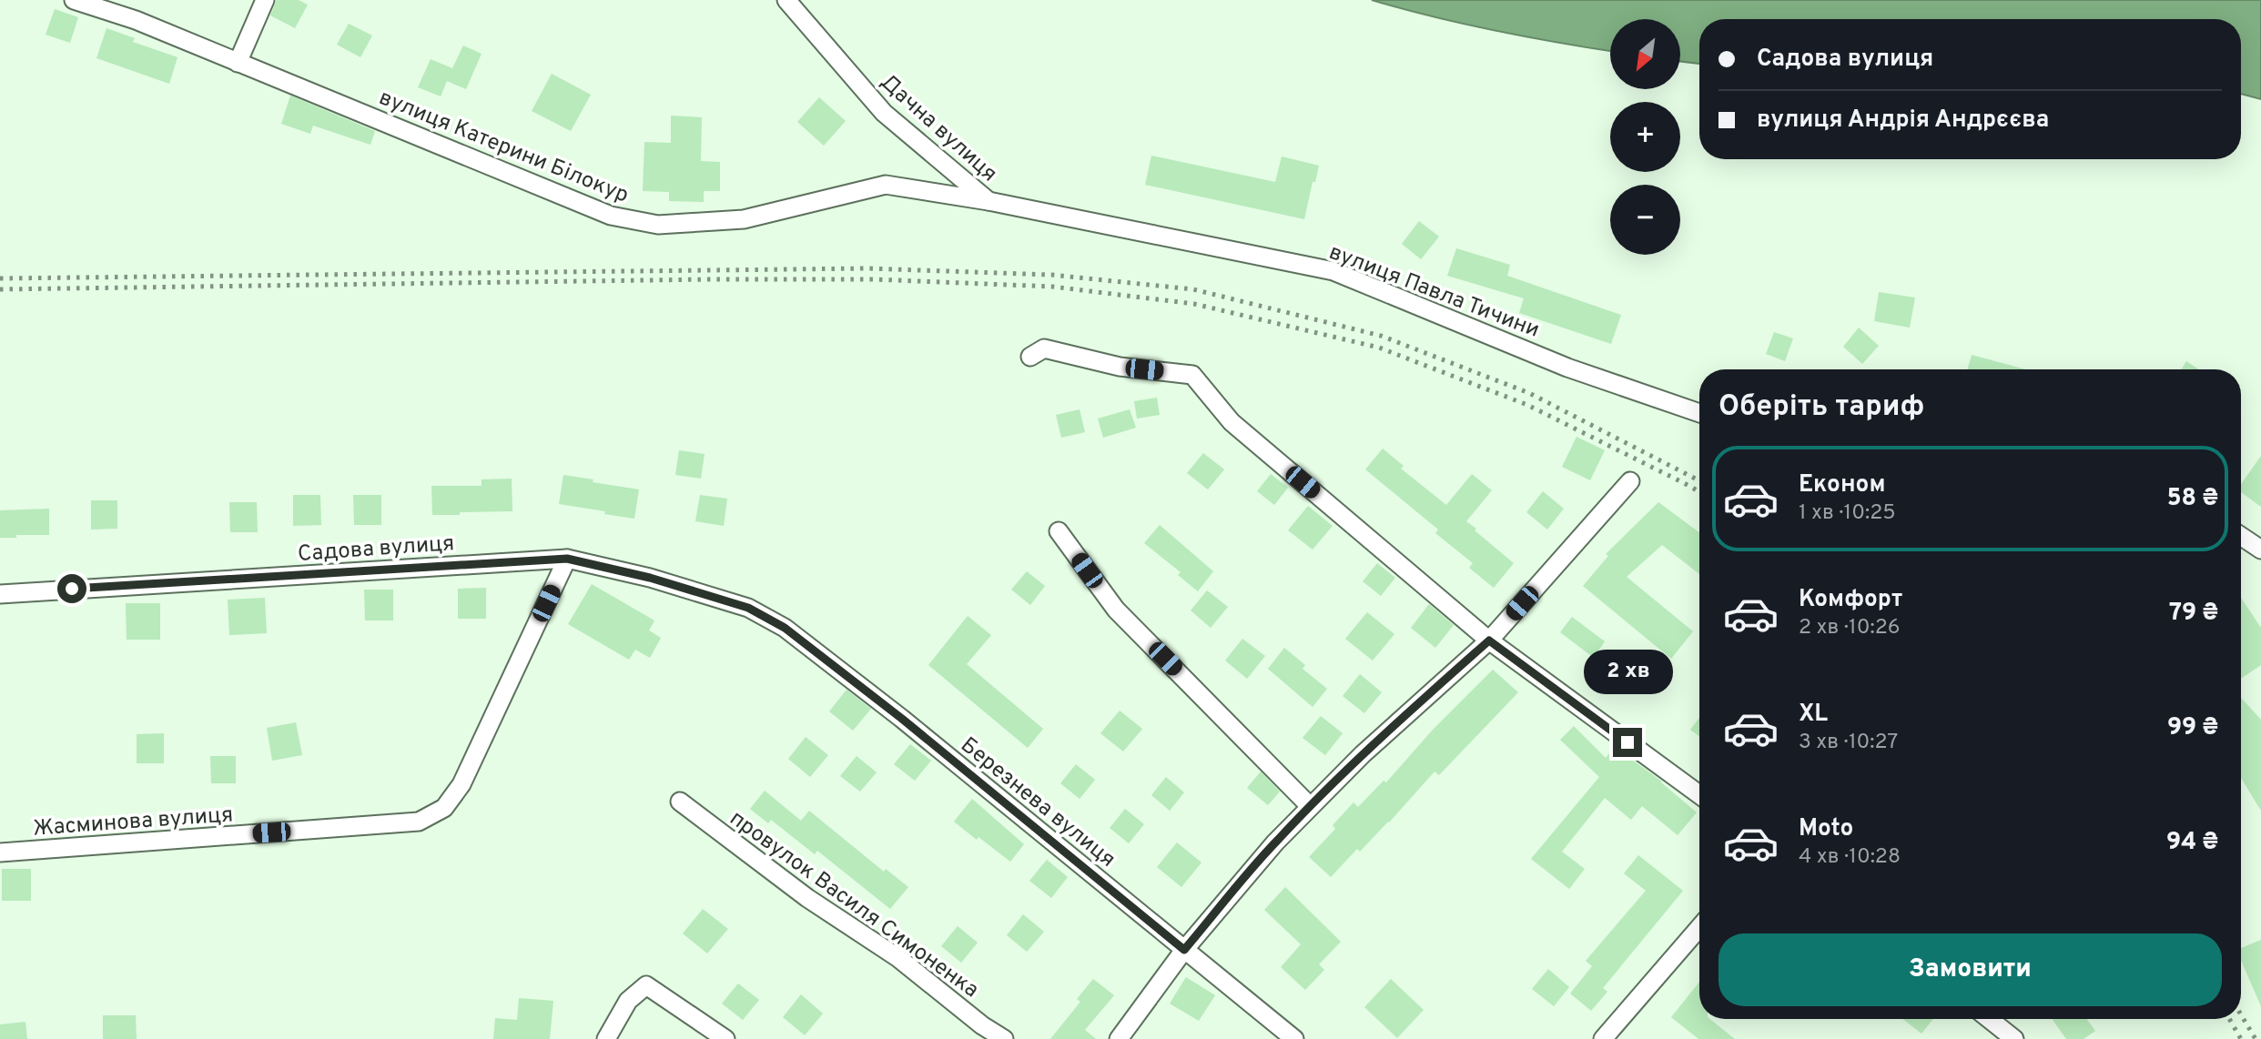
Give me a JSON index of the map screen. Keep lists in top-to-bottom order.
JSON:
{
  "streets": {
    "street": [
      "Дачна вулиця",
      "вулиця Катерини Білокур",
      "вулиця Павла Тичини",
      "Садова вулиця",
      "Березнева вулиця",
      "Жасминова вулиця",
      "провулок Василя Симоненка"
    ]
  },
  "crossings": [
    ["Дачна вулиця", "вулиця Катерини Білокур"],
    ["Дачна вулиця", "вулиця Павла Тичини"],
    ["вулиця Катерини Білокур", "вулиця Павла Тичини"],
    ["Садова вулиця", "Березнева вулиця"],
    ["Садова вулиця", "Жасминова вулиця"]
  ],
  "north": "bottom left",
  "page": {
    "map_buttons": ["+", "−"],
    "banner": ["Садова вулиця", "вулиця Андрія Андрєєва"],
    "heading": "Оберіть тариф",
    "list": [
      {
        "name": "Економ",
        "note": "1 хв · 10:25",
        "value": "58 ₴"
      },
      {
        "name": "Комфорт",
        "note": "2 хв · 10:26",
        "value": "79 ₴"
      },
      {
        "name": "XL",
        "note": "3 хв · 10:27",
        "value": "99 ₴"
      },
      {
        "name": "Moto",
        "note": "4 хв · 10:28",
        "value": "94 ₴"
      }
    ],
    "bubble": "2 хв",
    "buttons": "Замовити"
  }
}
